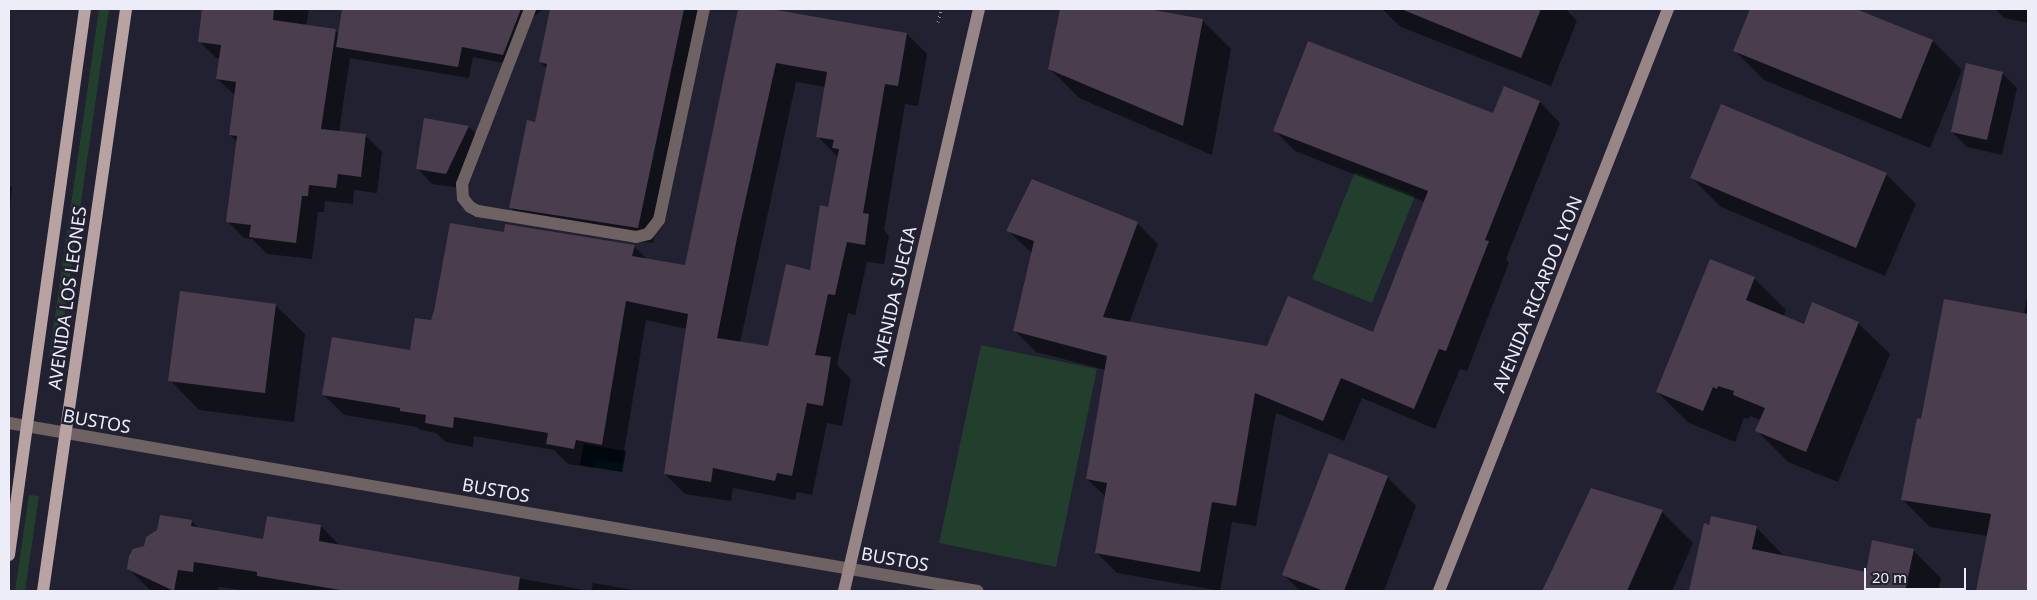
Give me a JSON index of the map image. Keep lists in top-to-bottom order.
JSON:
{
  "streets": {
    "main road": ["AVENIDA LOS LEONES"],
    "street": ["AVENIDA RICARDO LYON", "AVENIDA SUECIA", "BUSTOS"]
  },
  "crossings": [
    ["AVENIDA SUECIA", "BUSTOS"],
    ["AVENIDA LOS LEONES", "BUSTOS"]
  ],
  "scale_bar": "20 m"
}
